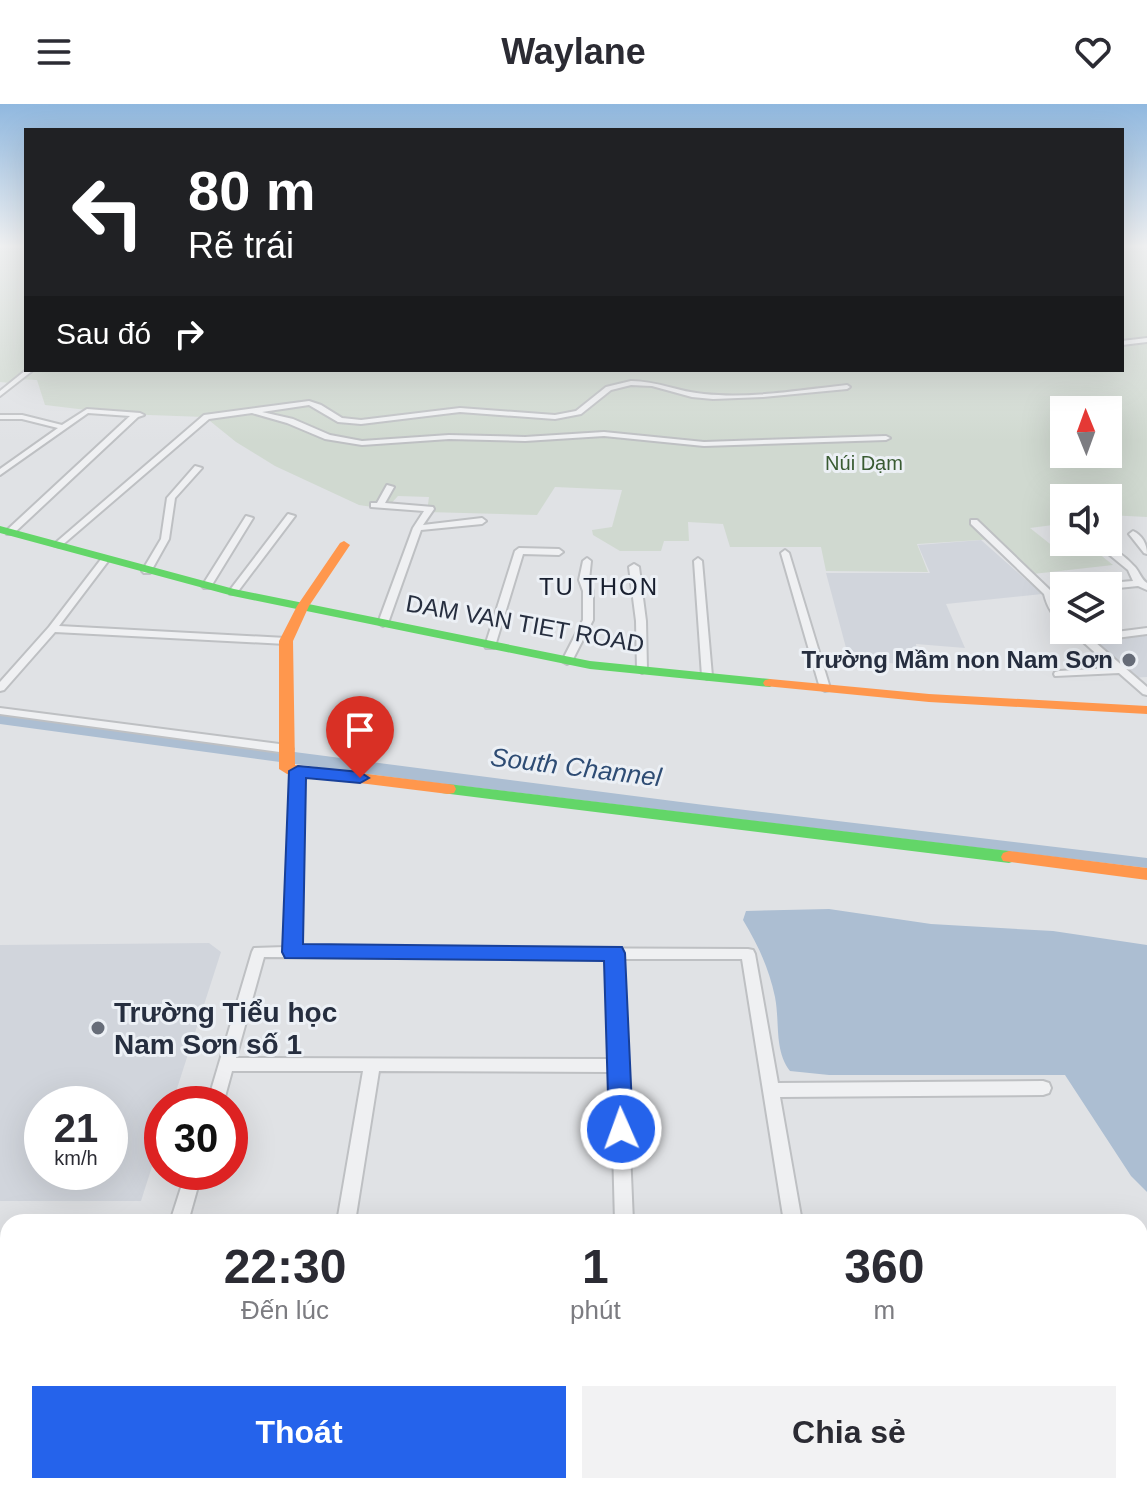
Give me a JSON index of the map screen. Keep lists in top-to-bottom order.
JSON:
{
  "streets": {
    "main road": ["DAM VAN TIET ROAD"]
  },
  "districts": ["TU THON"],
  "water": ["South Channel"],
  "parks": ["Núi Dạm"],
  "places": ["Trường Mầm non Nam Sơn", "Trường Tiểu học Nam Sơn số 1"],
  "north": "top",
  "page": {
    "header": "Waylane",
    "turn": ["80 m", "Rẽ trái"],
    "then": "Sau đó",
    "speed": "21 km/h",
    "limit": "30",
    "eta": [
      "22:30",
      "Đến lúc",
      "1",
      "phút",
      "360",
      "m"
    ],
    "buttons": ["Thoát", "Chia sẻ"]
  }
}
